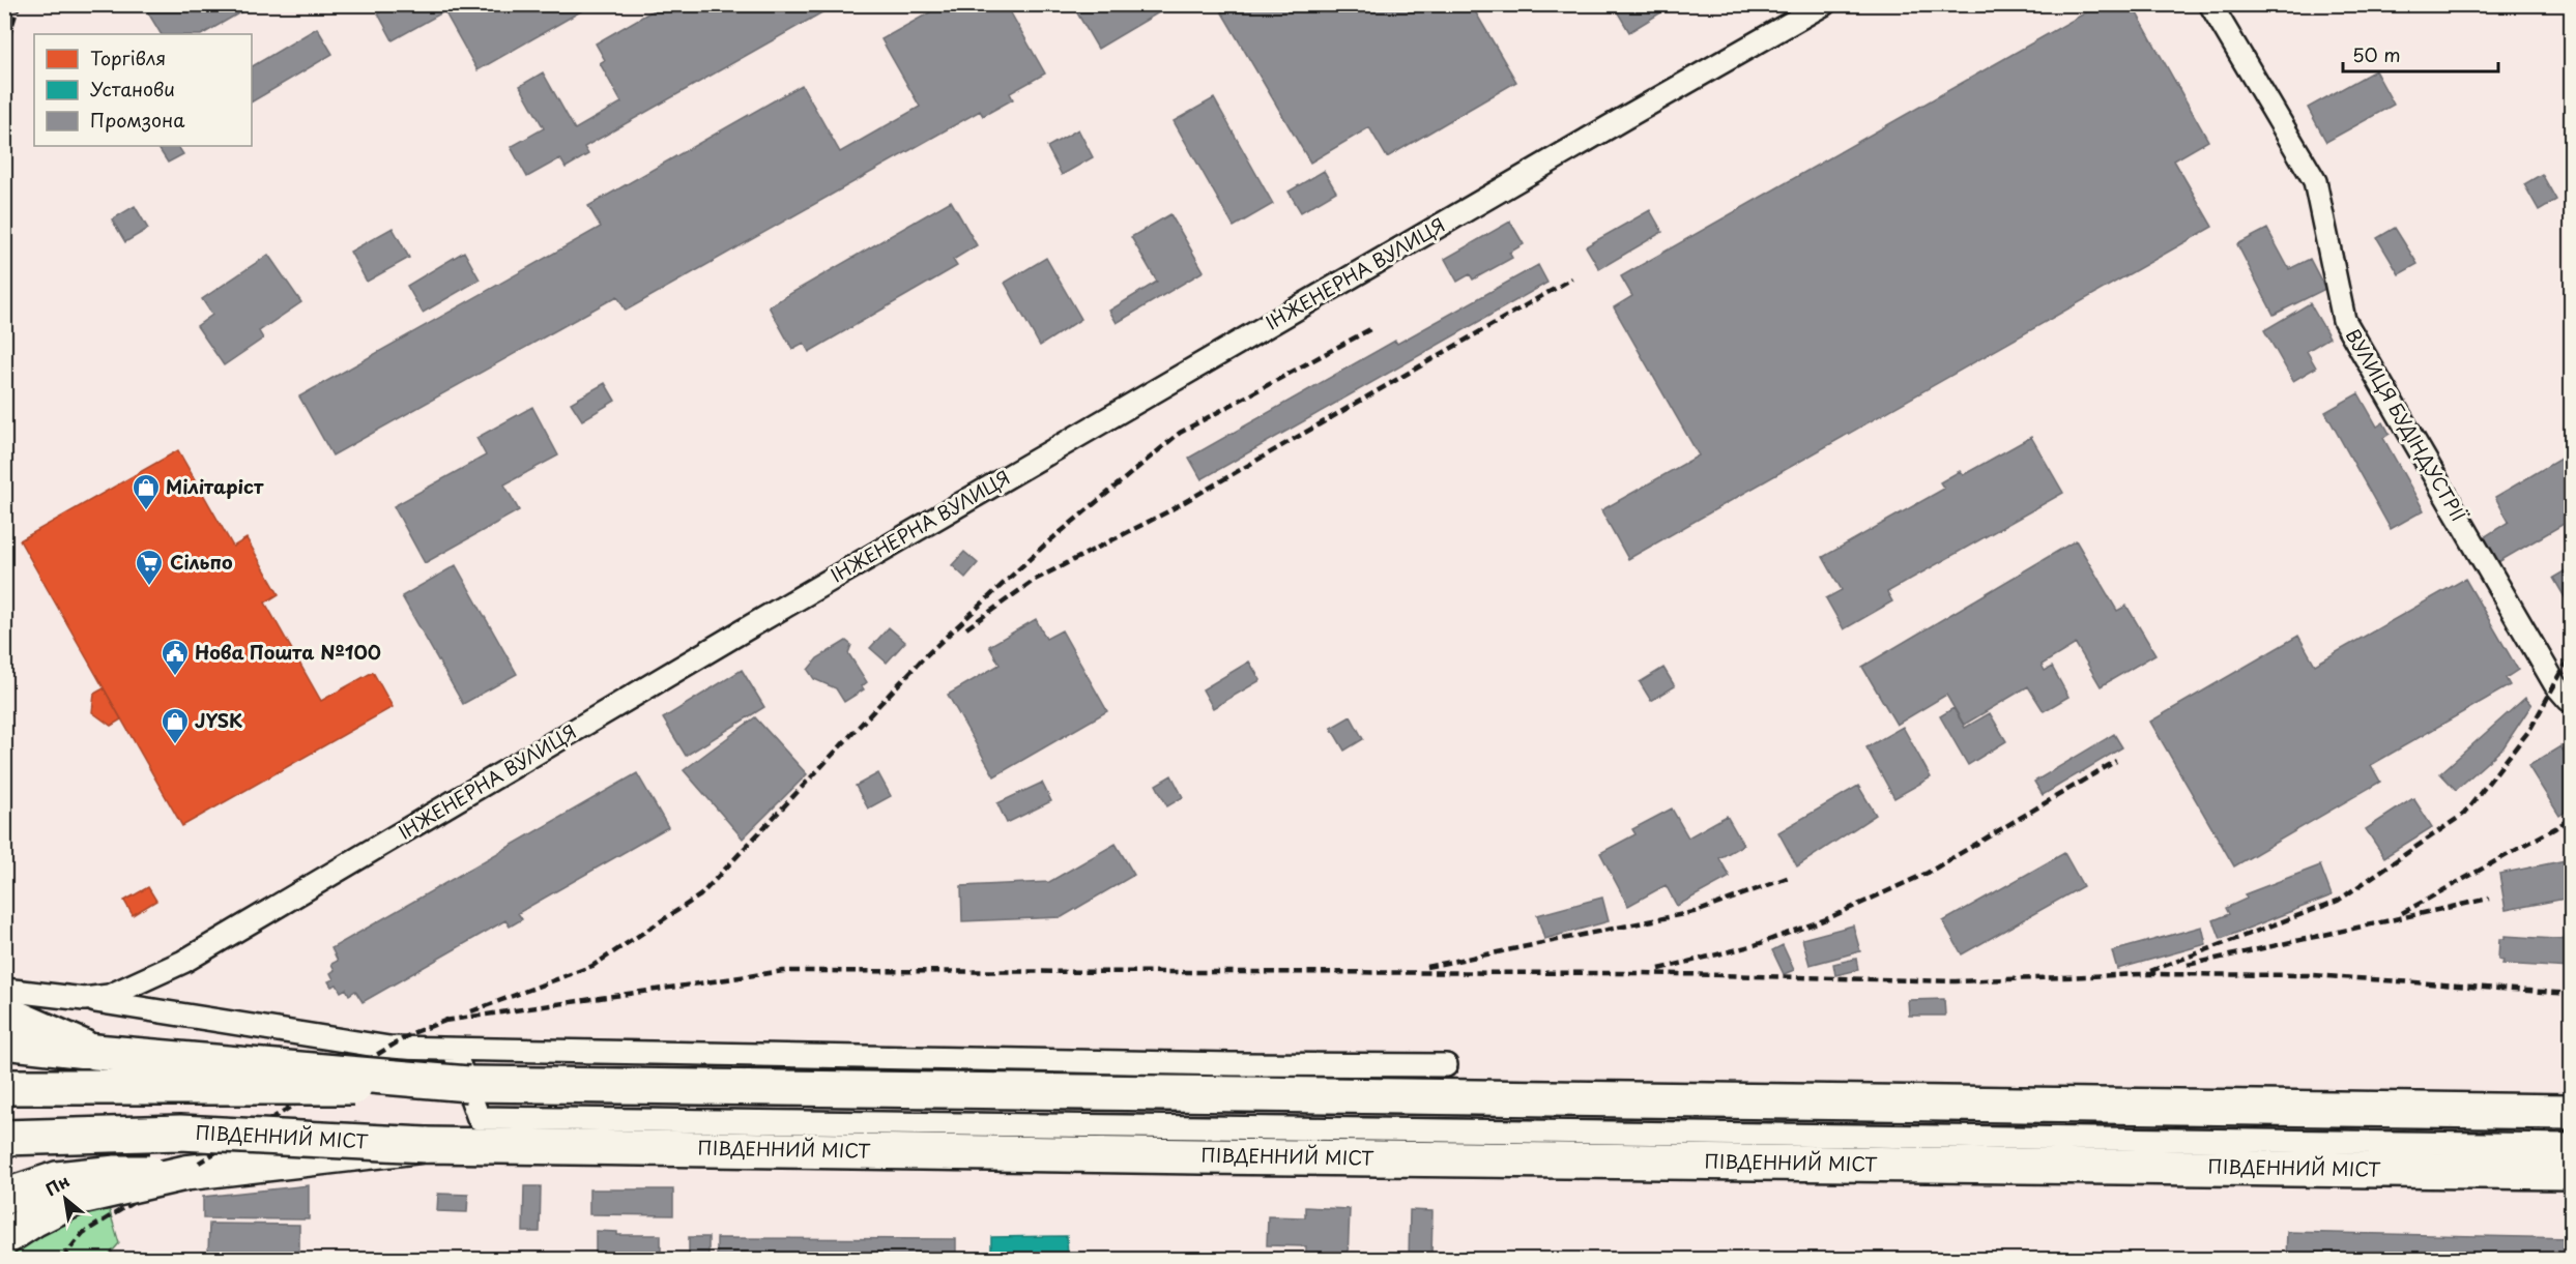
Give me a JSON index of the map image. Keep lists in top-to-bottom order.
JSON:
{
  "streets": {
    "main road": ["ПІВДЕННИЙ МІСТ"],
    "street": ["ІНЖЕНЕРНА ВУЛИЦЯ", "ВУЛИЦЯ БУДІНДУСТРІЇ"]
  },
  "places": {
    "shop": ["Мілітаріст", "JYSK"],
    "supermarket": ["Сільпо"],
    "public building": ["Нова Пошта №100"]
  },
  "legend": ["Торгівля", "Установи", "Промзона"],
  "scale_bar": "50 m",
  "north": "top left"
}
